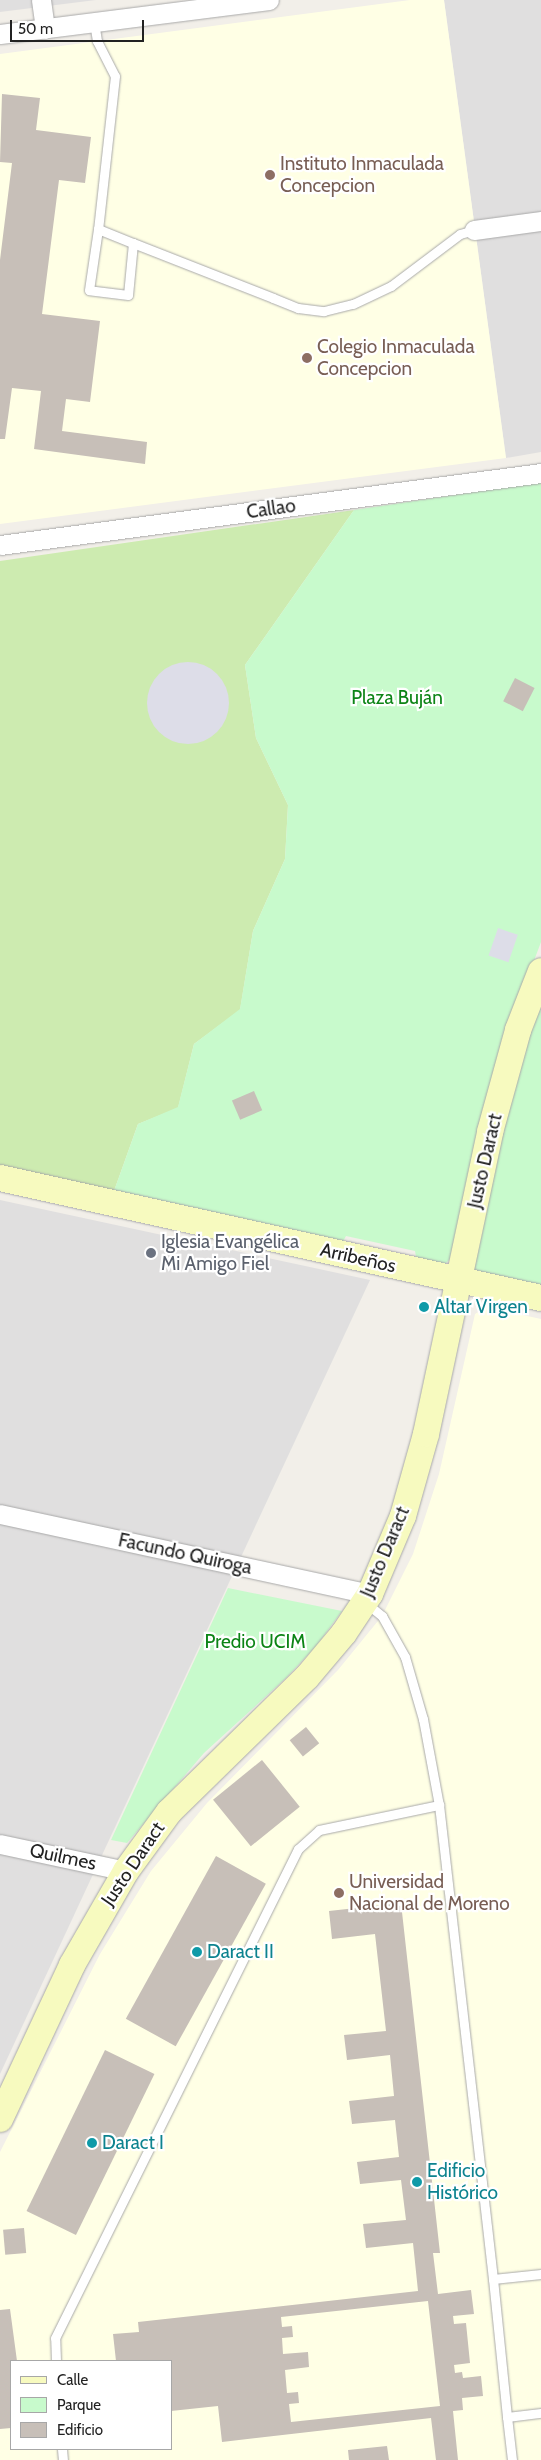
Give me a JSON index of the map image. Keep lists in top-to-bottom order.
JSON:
{
  "streets": {
    "street": [
      "Callao",
      "Justo Daract",
      "Arribeños",
      "Facundo Quiroga",
      "Quilmes"
    ]
  },
  "crossings": [
    ["Justo Daract", "Arribeños"],
    ["Justo Daract", "Facundo Quiroga"],
    ["Justo Daract", "Quilmes"]
  ],
  "parks": ["Plaza Buján", "Predio UCIM"],
  "places": [
    "Instituto Inmaculada Concepcion",
    "Colegio Inmaculada Concepcion",
    "Iglesia Evangélica Mi Amigo Fiel",
    "Altar Virgen",
    "Universidad Nacional de Moreno",
    "Daract II",
    "Daract I",
    "Edificio Histórico"
  ],
  "legend": ["Calle", "Parque", "Edificio"],
  "scale_bar": "50 m"
}
